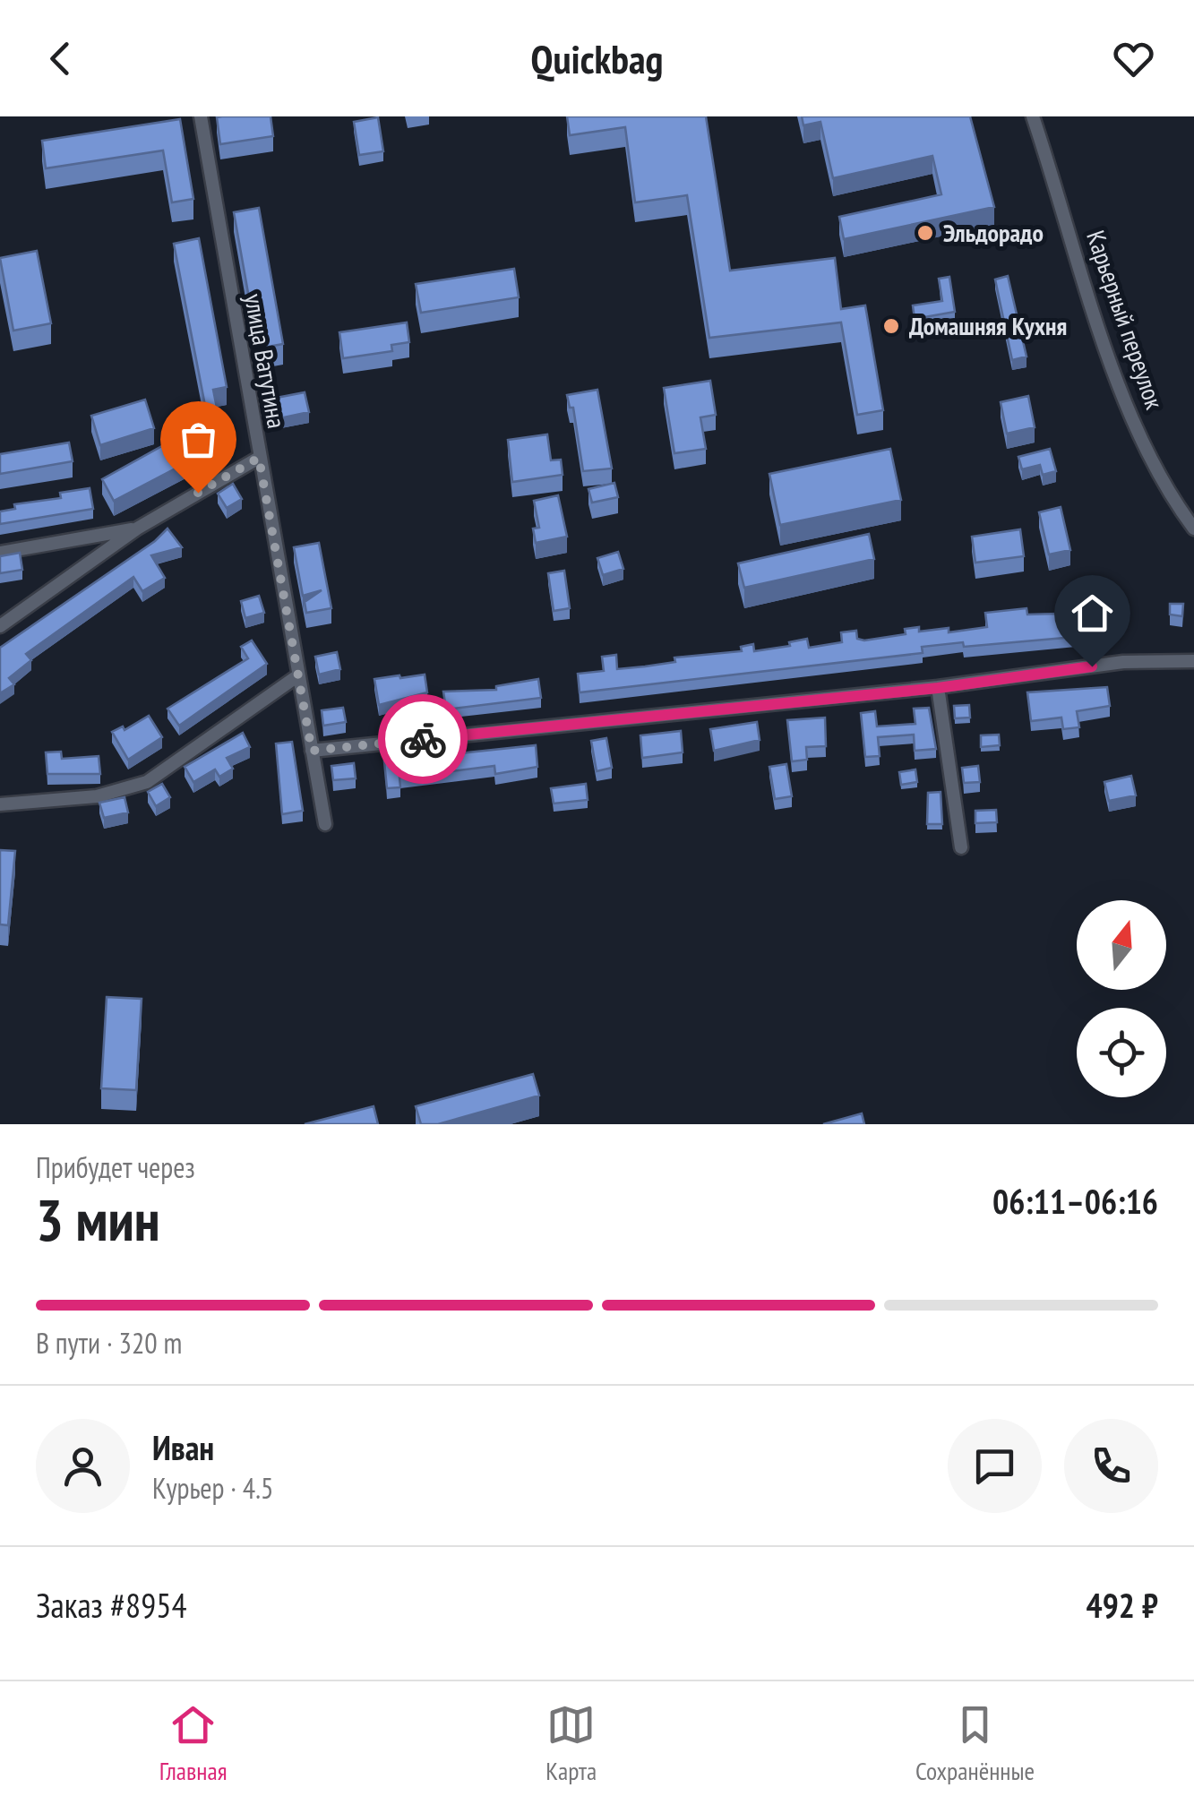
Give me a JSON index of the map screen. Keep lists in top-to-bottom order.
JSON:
{
  "streets": {
    "street": ["Карьерный переулок", "улица Ватутина"]
  },
  "places": ["Эльдорадо", "Домашняя Кухня"],
  "north": "top",
  "page": {
    "header": "Quickbag",
    "heading": ["3 мин", "Прибудет через", "06:11–06:16"],
    "panel": [
      "Иван",
      "Курьер · 4.5",
      "Заказ #8954",
      "492 ₽"
    ],
    "bar": "В пути · 320 m",
    "tabs": ["Главная", "Карта", "Сохранённые"]
  }
}
